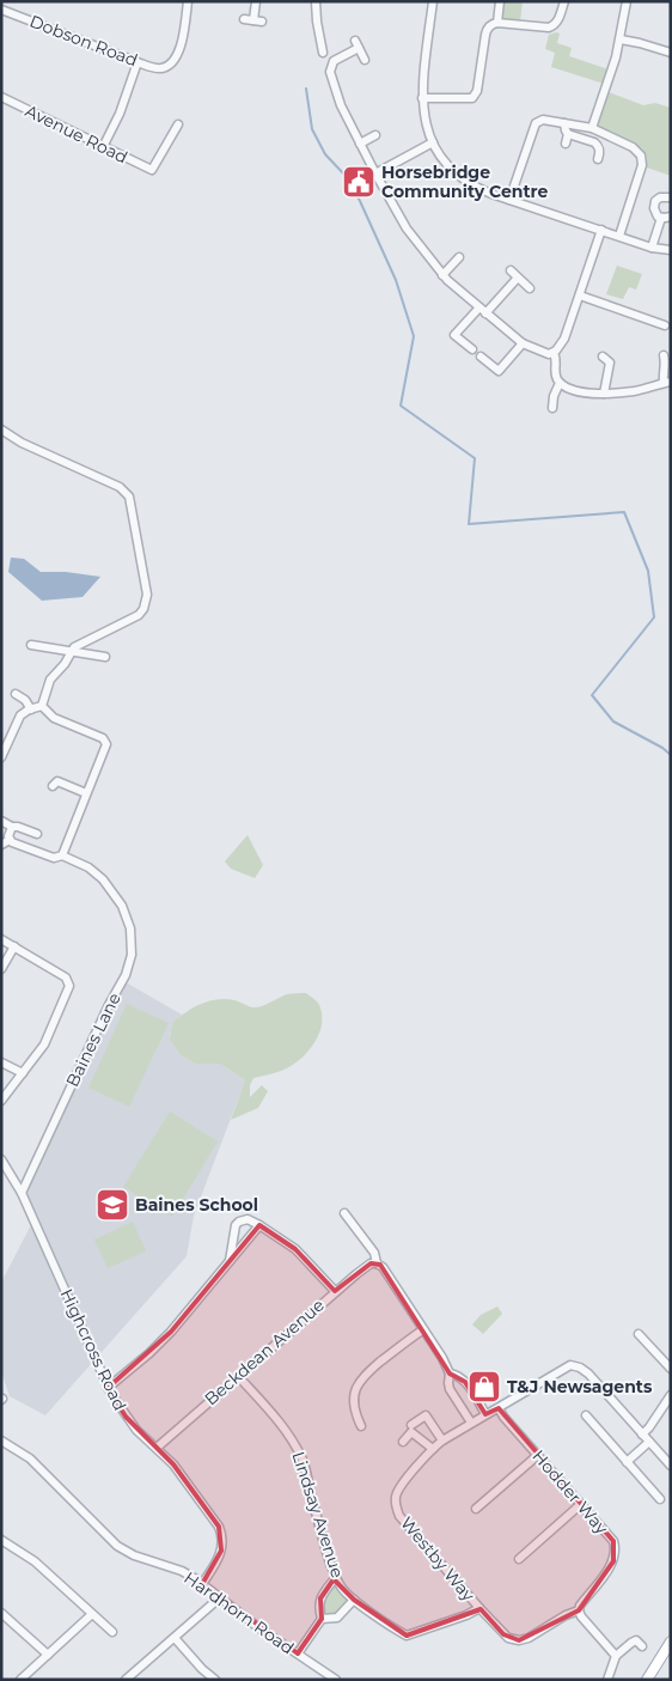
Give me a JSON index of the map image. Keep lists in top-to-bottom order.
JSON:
{
  "streets": {
    "street": [
      "Dobson Road",
      "Avenue Road",
      "Baines Lane",
      "Highcross Road",
      "Beckdean Avenue",
      "Hodder Way",
      "Lindsay Avenue",
      "Westby Way",
      "Hardhorn Road"
    ]
  },
  "crossings": [
    ["Baines Lane", "Highcross Road"],
    ["Highcross Road", "Beckdean Avenue"],
    ["Highcross Road", "Hardhorn Road"],
    ["Beckdean Avenue", "Lindsay Avenue"],
    ["Hodder Way", "Westby Way"],
    ["Lindsay Avenue", "Westby Way"]
  ],
  "places": {
    "public building": ["Horsebridge Community Centre"],
    "school or university": ["Baines School"],
    "shop": ["T&J Newsagents"]
  }
}
